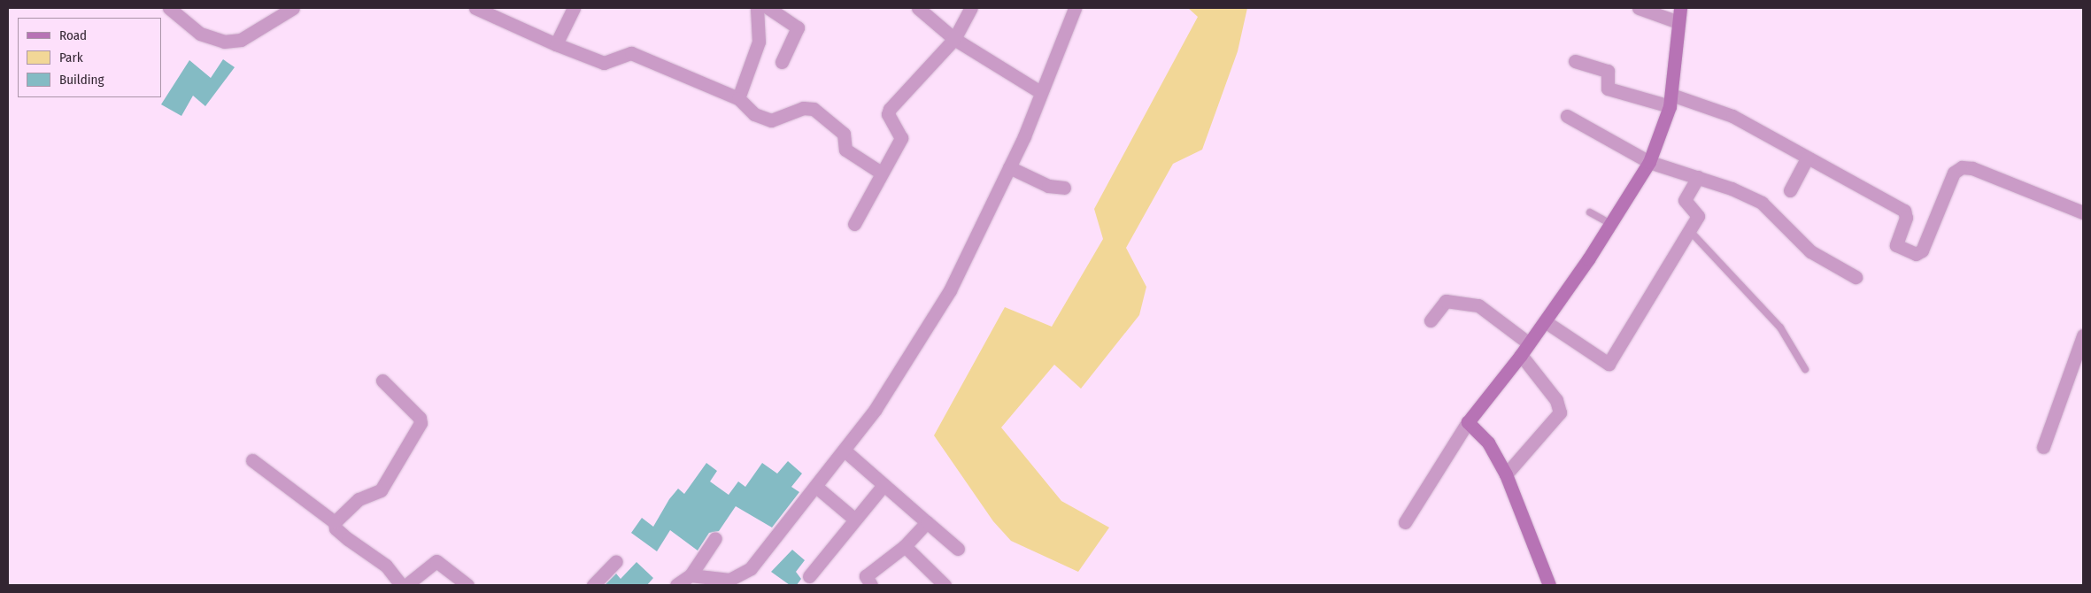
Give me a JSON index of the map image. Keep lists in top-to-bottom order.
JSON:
{
  "legend": ["Road", "Park", "Building"]
}
